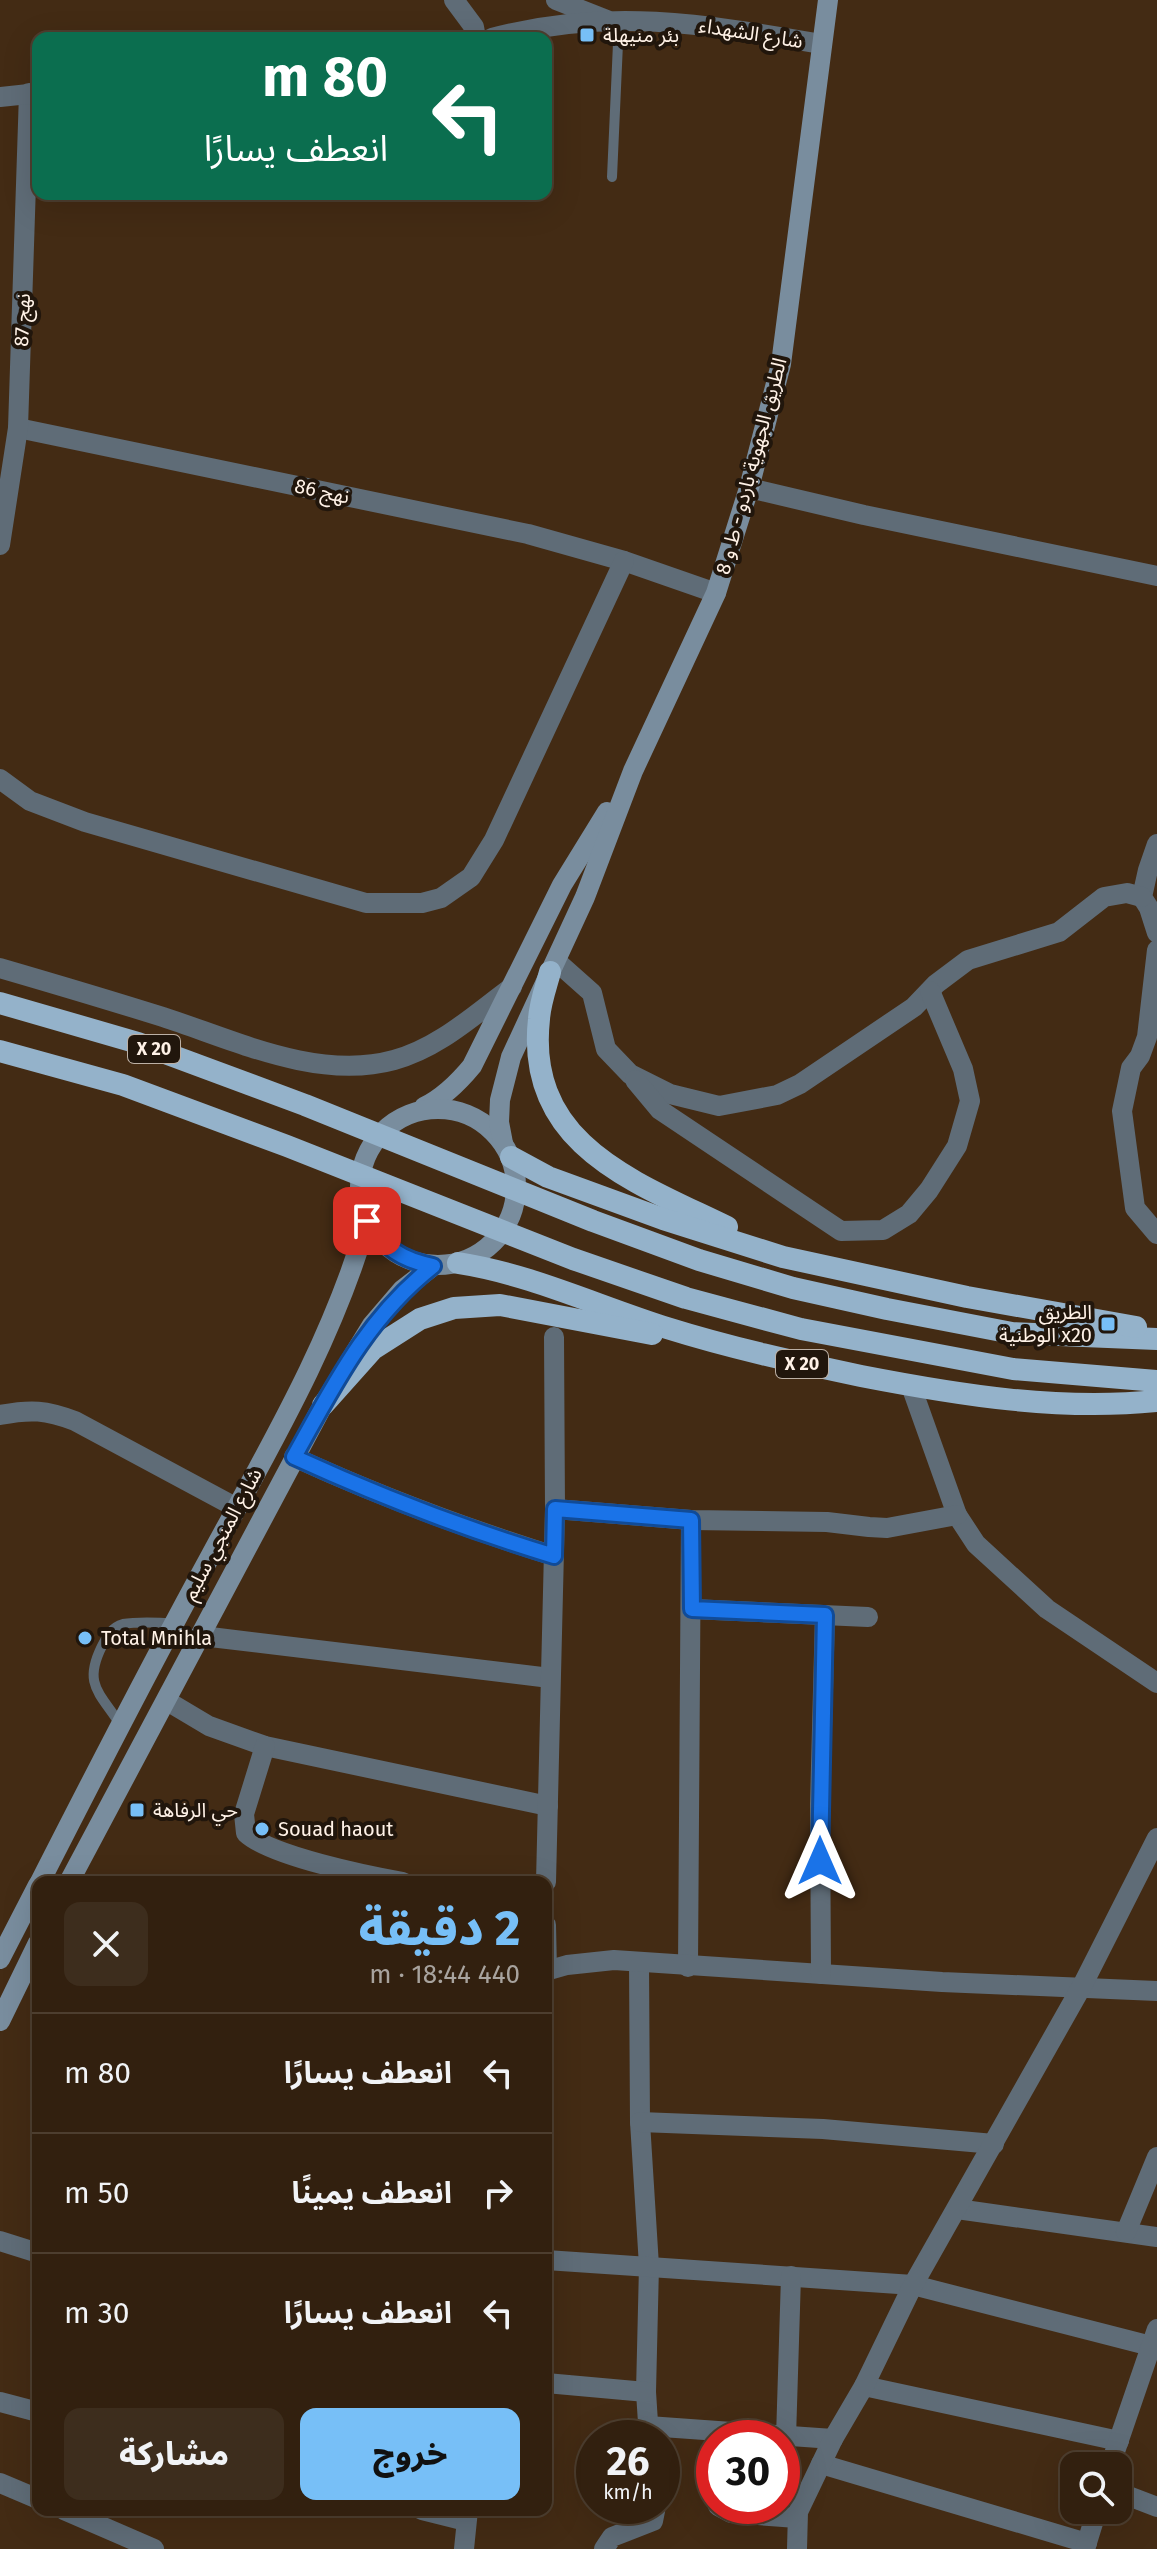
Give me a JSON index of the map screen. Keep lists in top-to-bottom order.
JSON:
{
  "streets": {
    "highway": ["X 20"],
    "main road": ["الطريق الجهوية باردو - ط و 8", "شارع المنجي سليم"],
    "street": ["شارع الشهداء", "نهج 87", "نهج 86"]
  },
  "crossings": [
    ["شارع الشهداء", "الطريق الجهوية باردو - ط و 8"],
    ["نهج 87", "نهج 86"],
    ["الطريق الجهوية باردو - ط و 8", "نهج 86"],
    ["الطريق الجهوية باردو - ط و 8", "X 20"],
    ["الطريق الجهوية باردو - ط و 8", "شارع المنجي سليم"],
    ["X 20", "شارع المنجي سليم"]
  ],
  "places": {
    "transit": ["بئر منيهلة", "الطريق الوطنية x20", "حي الرفاهة"],
    "other": ["Total Mnihla", "Souad haout"]
  },
  "page": {
    "turn": ["80 m", "انعطف يسارًا"],
    "heading": ["2 دقيقة", "440 m · 18:44"],
    "list": [
      {
        "name": "انعطف يسارًا",
        "value": "80 m"
      },
      {
        "name": "انعطف يمينًا",
        "value": "50 m"
      },
      {
        "name": "انعطف يسارًا",
        "value": "30 m"
      }
    ],
    "buttons": ["خروج", "مشاركة"],
    "speed": "26 km/h",
    "limit": "30"
  }
}
